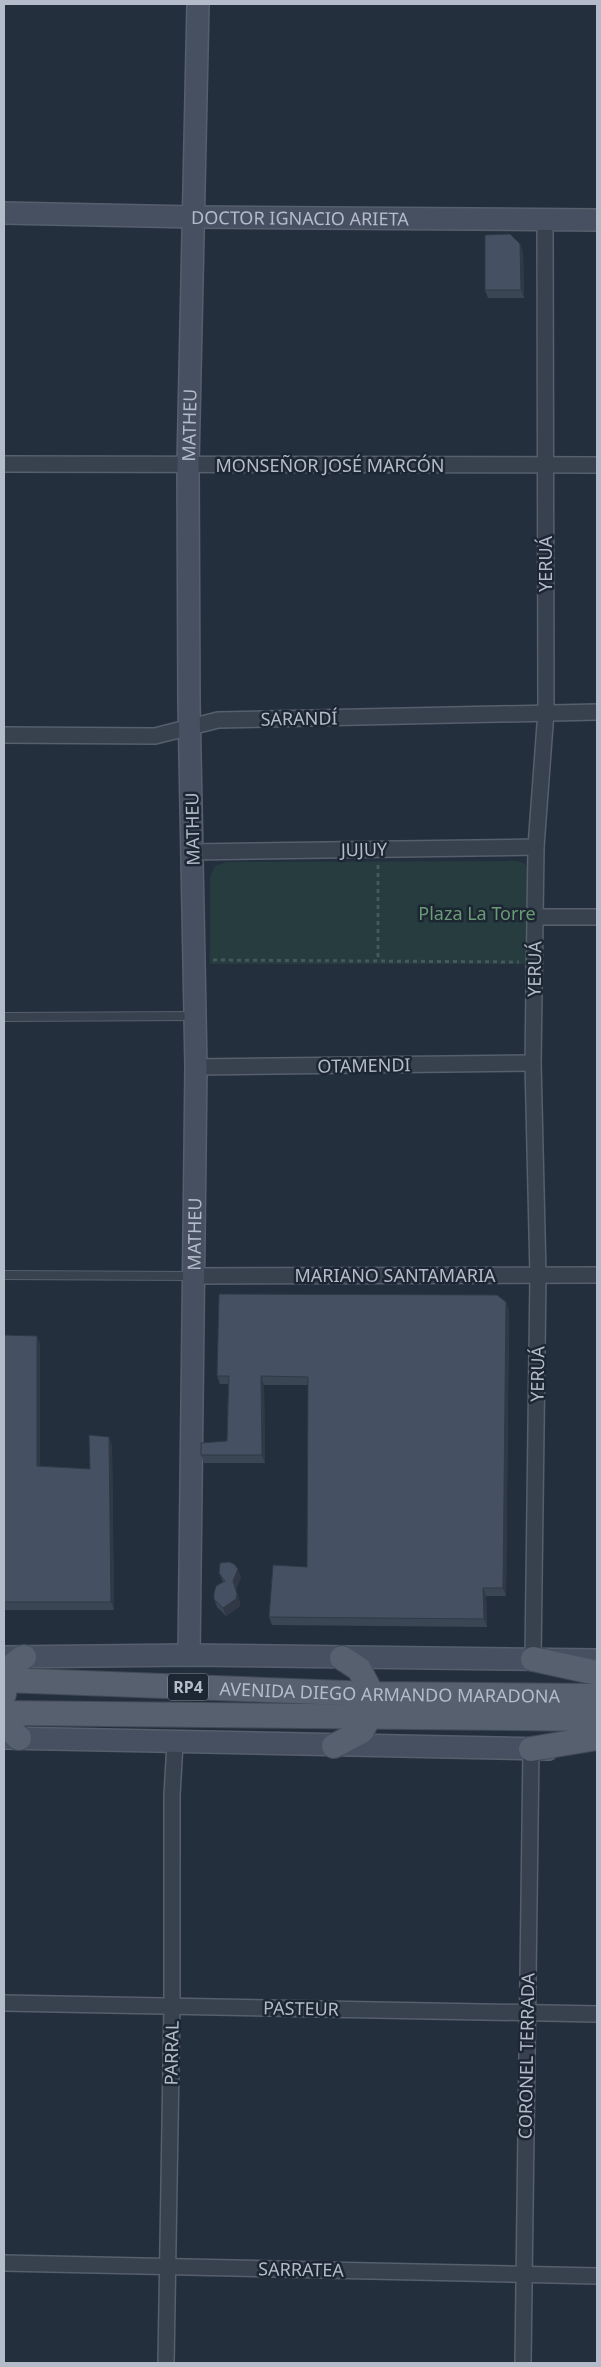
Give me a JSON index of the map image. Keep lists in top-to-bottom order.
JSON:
{
  "streets": {
    "main road": ["RP4", "AVENIDA DIEGO ARMANDO MARADONA"],
    "street": [
      "DOCTOR IGNACIO ARIETA",
      "MATHEU",
      "MONSEÑOR JOSÉ MARCÓN",
      "YERUÁ",
      "SARANDÍ",
      "JUJUY",
      "OTAMENDI",
      "MARIANO SANTAMARIA",
      "PASTEUR",
      "PARRAL",
      "CORONEL TERRADA",
      "SARRATEA"
    ]
  },
  "crossings": [
    ["DOCTOR IGNACIO ARIETA", "MATHEU"],
    ["DOCTOR IGNACIO ARIETA", "YERUÁ"],
    ["MATHEU", "MONSEÑOR JOSÉ MARCÓN"],
    ["MATHEU", "SARANDÍ"],
    ["MATHEU", "JUJUY"],
    ["MATHEU", "OTAMENDI"],
    ["MATHEU", "MARIANO SANTAMARIA"],
    ["MATHEU", "AVENIDA DIEGO ARMANDO MARADONA"],
    ["MONSEÑOR JOSÉ MARCÓN", "YERUÁ"],
    ["YERUÁ", "SARANDÍ"],
    ["YERUÁ", "JUJUY"],
    ["YERUÁ", "OTAMENDI"],
    ["YERUÁ", "MARIANO SANTAMARIA"],
    ["YERUÁ", "AVENIDA DIEGO ARMANDO MARADONA"],
    ["PASTEUR", "PARRAL"],
    ["PASTEUR", "CORONEL TERRADA"],
    ["PARRAL", "SARRATEA"],
    ["CORONEL TERRADA", "SARRATEA"]
  ],
  "parks": ["Plaza La Torre"]
}
